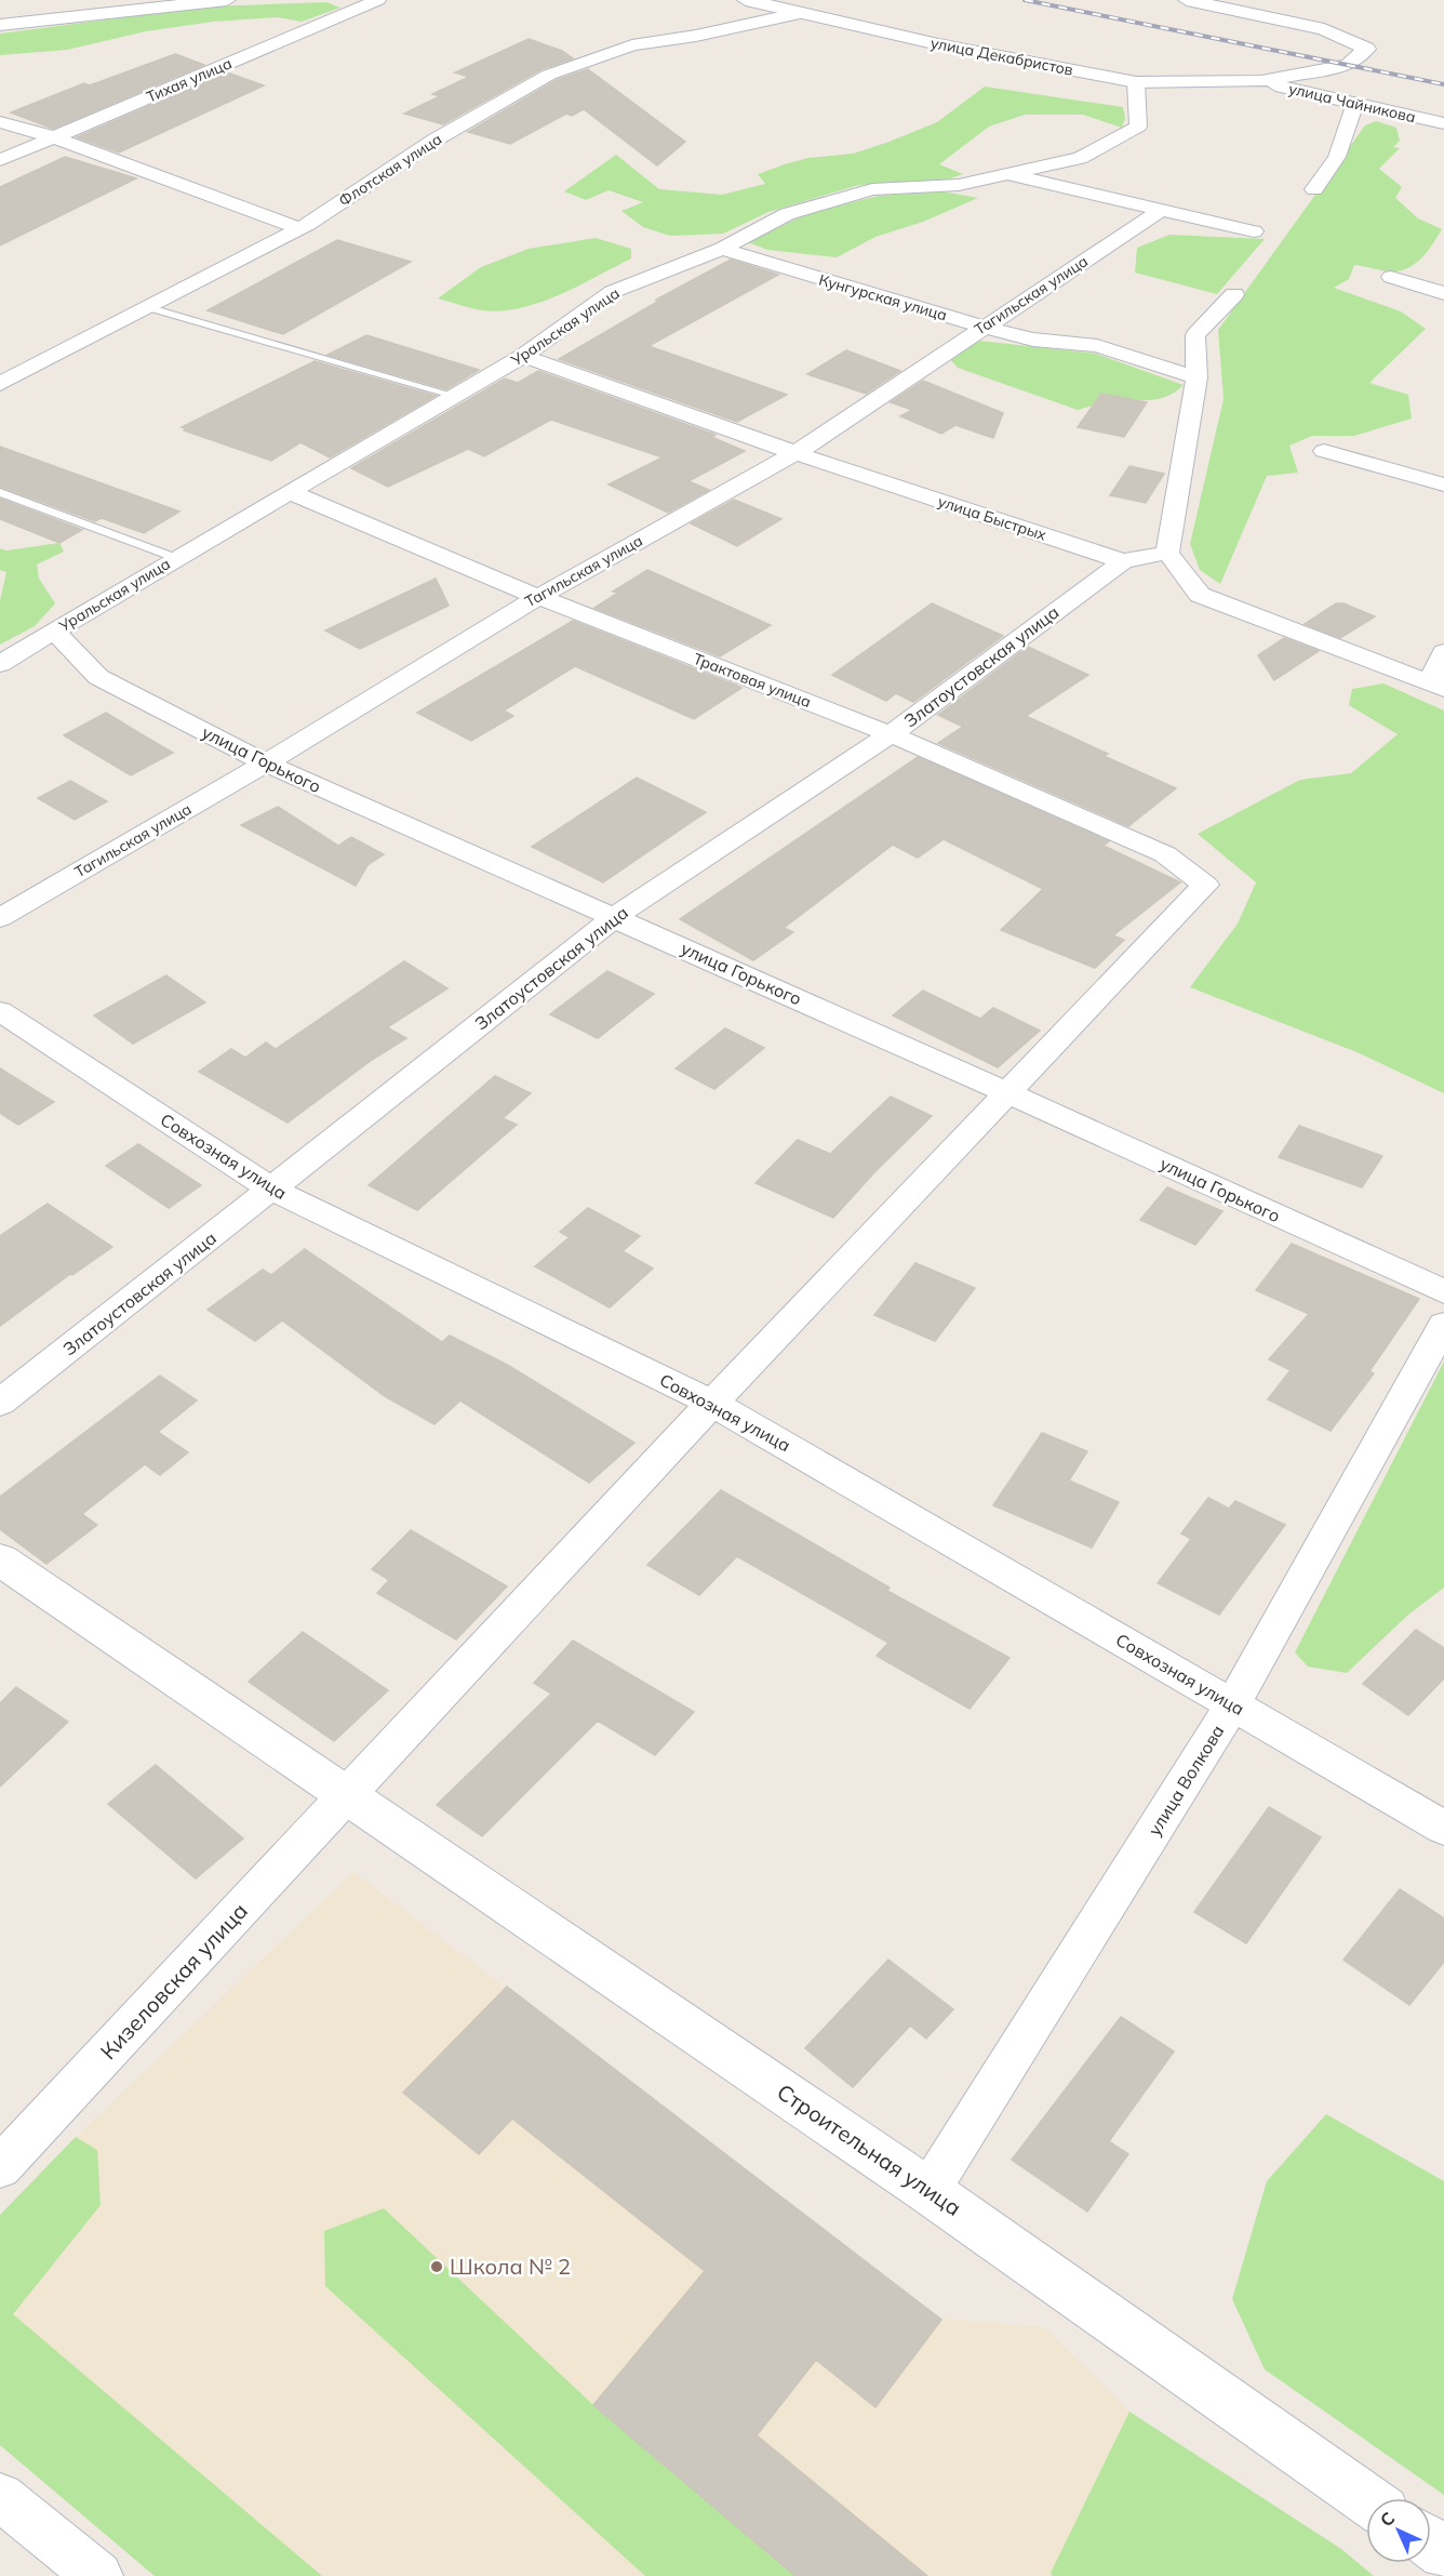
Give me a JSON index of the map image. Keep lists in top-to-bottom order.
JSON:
{
  "streets": {
    "street": [
      "улица Декабристов",
      "Тихая улица",
      "улица Чайникова",
      "Флотская улица",
      "Тагильская улица",
      "Кунгурская улица",
      "Уральская улица",
      "улица Быстрых",
      "Златоустовская улица",
      "Трактовая улица",
      "улица Горького",
      "Совхозная улица",
      "улица Волкова",
      "Кизеловская улица",
      "Строительная улица"
    ]
  },
  "crossings": [
    ["улица Декабристов", "улица Чайникова"],
    ["улица Декабристов", "Флотская улица"],
    ["улица Декабристов", "Уральская улица"],
    ["Тагильская улица", "Кунгурская улица"],
    ["Тагильская улица", "улица Быстрых"],
    ["Тагильская улица", "Трактовая улица"],
    ["Тагильская улица", "улица Горького"],
    ["Кунгурская улица", "Уральская улица"],
    ["Уральская улица", "улица Быстрых"],
    ["Уральская улица", "Трактовая улица"],
    ["Уральская улица", "улица Горького"],
    ["улица Быстрых", "Златоустовская улица"],
    ["Златоустовская улица", "Трактовая улица"],
    ["Златоустовская улица", "улица Горького"],
    ["Златоустовская улица", "Совхозная улица"],
    ["Трактовая улица", "Кизеловская улица"],
    ["улица Горького", "Кизеловская улица"],
    ["Совхозная улица", "улица Волкова"],
    ["Совхозная улица", "Кизеловская улица"],
    ["улица Волкова", "Строительная улица"],
    ["Кизеловская улица", "Строительная улица"]
  ],
  "places": ["Школа № 2"],
  "north": "top left"
}
